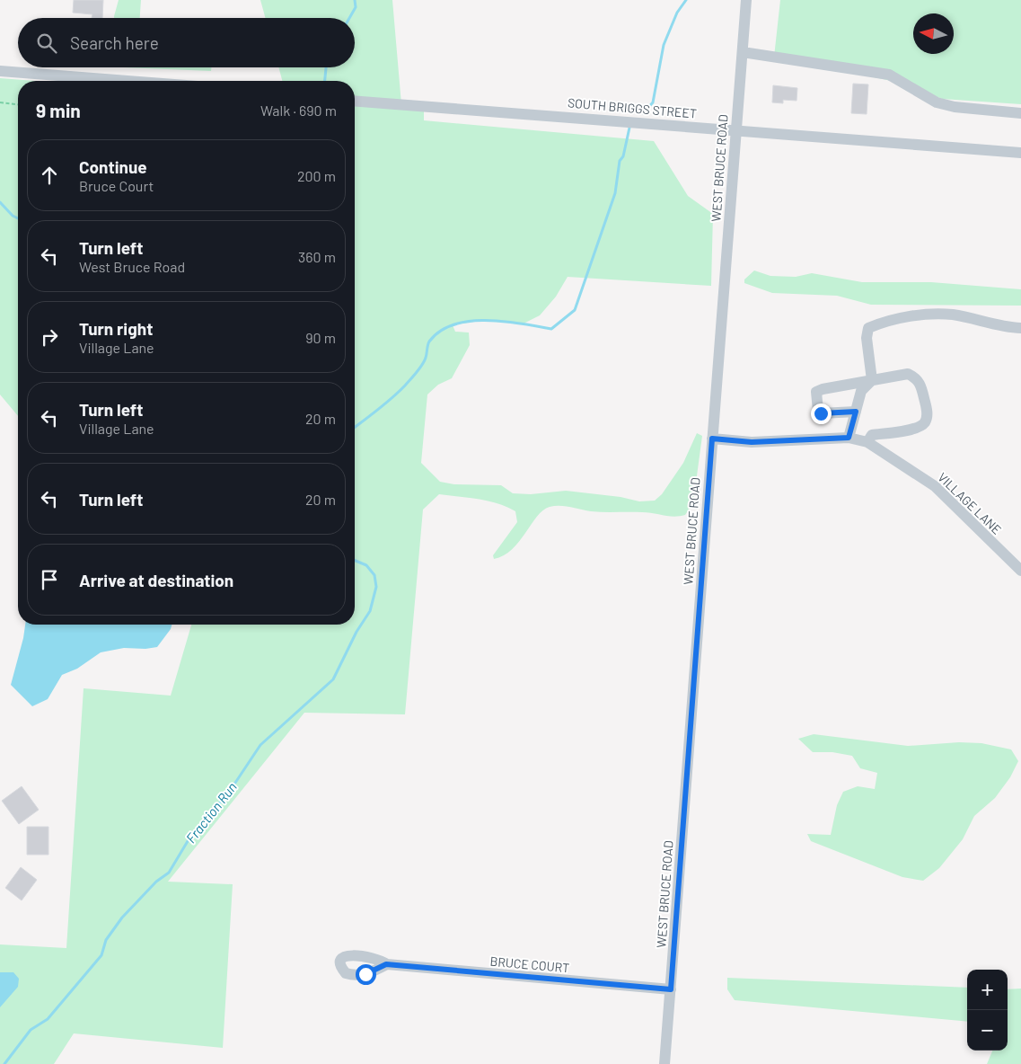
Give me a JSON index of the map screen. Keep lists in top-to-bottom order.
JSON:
{
  "streets": {
    "street": [
      "SOUTH BRIGGS STREET",
      "WEST BRUCE ROAD",
      "VILLAGE LANE",
      "BRUCE COURT"
    ]
  },
  "crossings": [
    ["SOUTH BRIGGS STREET", "WEST BRUCE ROAD"],
    ["WEST BRUCE ROAD", "VILLAGE LANE"],
    ["WEST BRUCE ROAD", "BRUCE COURT"]
  ],
  "water": ["Fraction Run"],
  "north": "left",
  "page": {
    "search": "Search here",
    "heading": ["9 min", "Walk · 690 m"],
    "list": [
      ["Continue", "Bruce Court", "200 m"],
      ["Turn left", "West Bruce Road", "360 m"],
      ["Turn right", "Village Lane", "90 m"],
      ["Turn left", "Village Lane", "20 m"],
      ["Turn left", "20 m"],
      "Arrive at destination"
    ],
    "map_buttons": ["+", "−"]
  }
}
